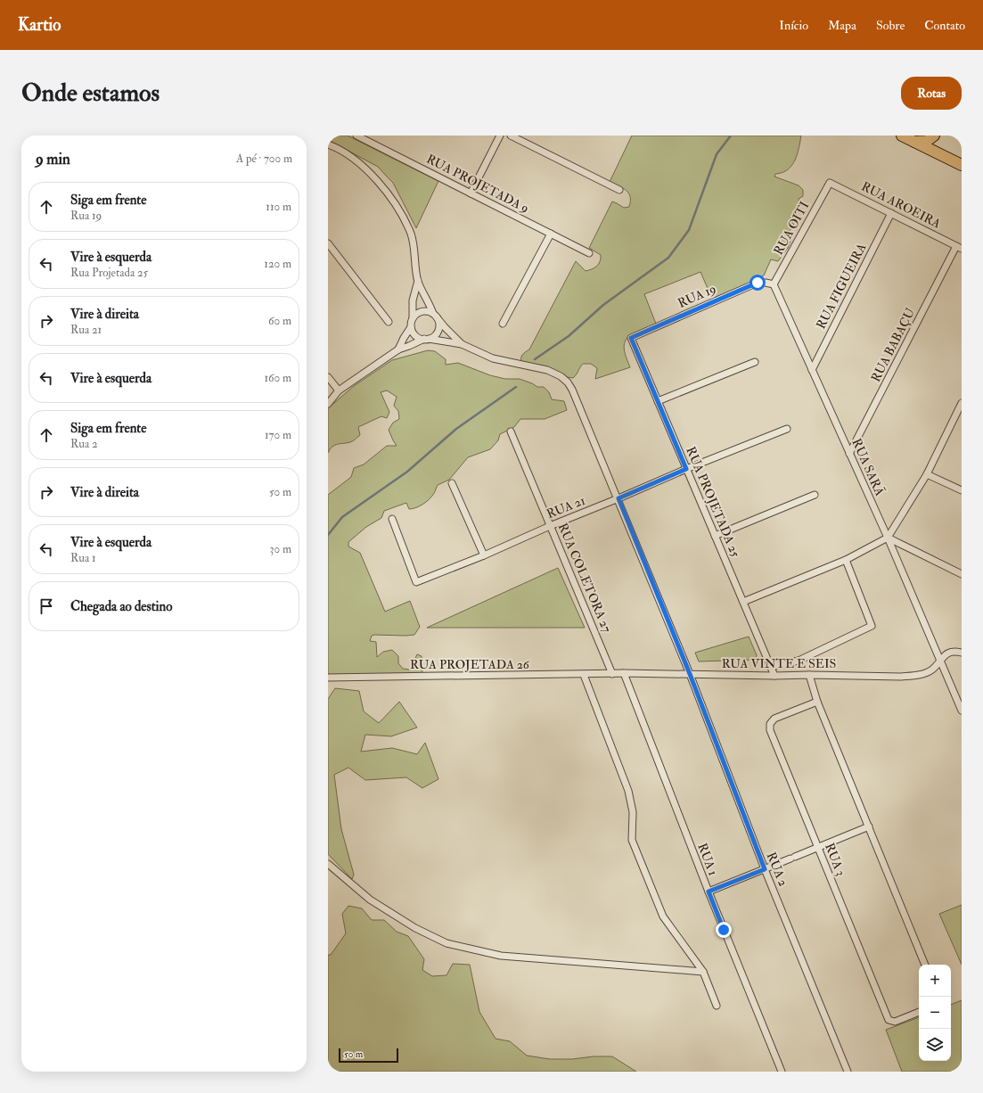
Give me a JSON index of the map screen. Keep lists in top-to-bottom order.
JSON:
{
  "streets": {
    "street": [
      "RUA PROJETADA 9",
      "RUA AROEIRA",
      "RUA OITI",
      "RUA FIGUEIRA",
      "RUA 19",
      "RUA BABAÇU",
      "RUA SARÃ",
      "RUA PROJETADA 25",
      "RUA 21",
      "RUA COLETORA 27",
      "RUA VINTE E SEIS",
      "RUA PROJETADA 26",
      "RUA 1",
      "RUA 3",
      "RUA 2"
    ]
  },
  "crossings": [
    ["RUA AROEIRA", "RUA OITI"],
    ["RUA AROEIRA", "RUA FIGUEIRA"],
    ["RUA AROEIRA", "RUA BABAÇU"],
    ["RUA OITI", "RUA 19"],
    ["RUA OITI", "RUA SARÃ"],
    ["RUA FIGUEIRA", "RUA SARÃ"],
    ["RUA 19", "RUA SARÃ"],
    ["RUA 19", "RUA PROJETADA 25"],
    ["RUA BABAÇU", "RUA SARÃ"],
    ["RUA SARÃ", "RUA VINTE E SEIS"],
    ["RUA PROJETADA 25", "RUA 21"],
    ["RUA PROJETADA 25", "RUA VINTE E SEIS"],
    ["RUA 21", "RUA COLETORA 27"],
    ["RUA 21", "RUA 2"],
    ["RUA COLETORA 27", "RUA VINTE E SEIS"],
    ["RUA COLETORA 27", "RUA PROJETADA 26"],
    ["RUA VINTE E SEIS", "RUA PROJETADA 26"],
    ["RUA VINTE E SEIS", "RUA 1"],
    ["RUA VINTE E SEIS", "RUA 2"]
  ],
  "scale_bar": "50 m",
  "page": {
    "header": "Kartio",
    "nav": [
      "Início",
      "Mapa",
      "Sobre",
      "Contato"
    ],
    "buttons": "Rotas",
    "title": "Onde estamos",
    "heading": ["9 min", "A pé · 700 m"],
    "list": [
      ["Siga em frente", "Rua 19", "110 m"],
      ["Vire à esquerda", "Rua Projetada 25", "120 m"],
      ["Vire à direita", "Rua 21", "60 m"],
      ["Vire à esquerda", "160 m"],
      ["Siga em frente", "Rua 2", "170 m"],
      ["Vire à direita", "50 m"],
      ["Vire à esquerda", "Rua 1", "30 m"],
      "Chegada ao destino"
    ],
    "map_buttons": ["+", "−"],
    "scale": "50 m"
  }
}
